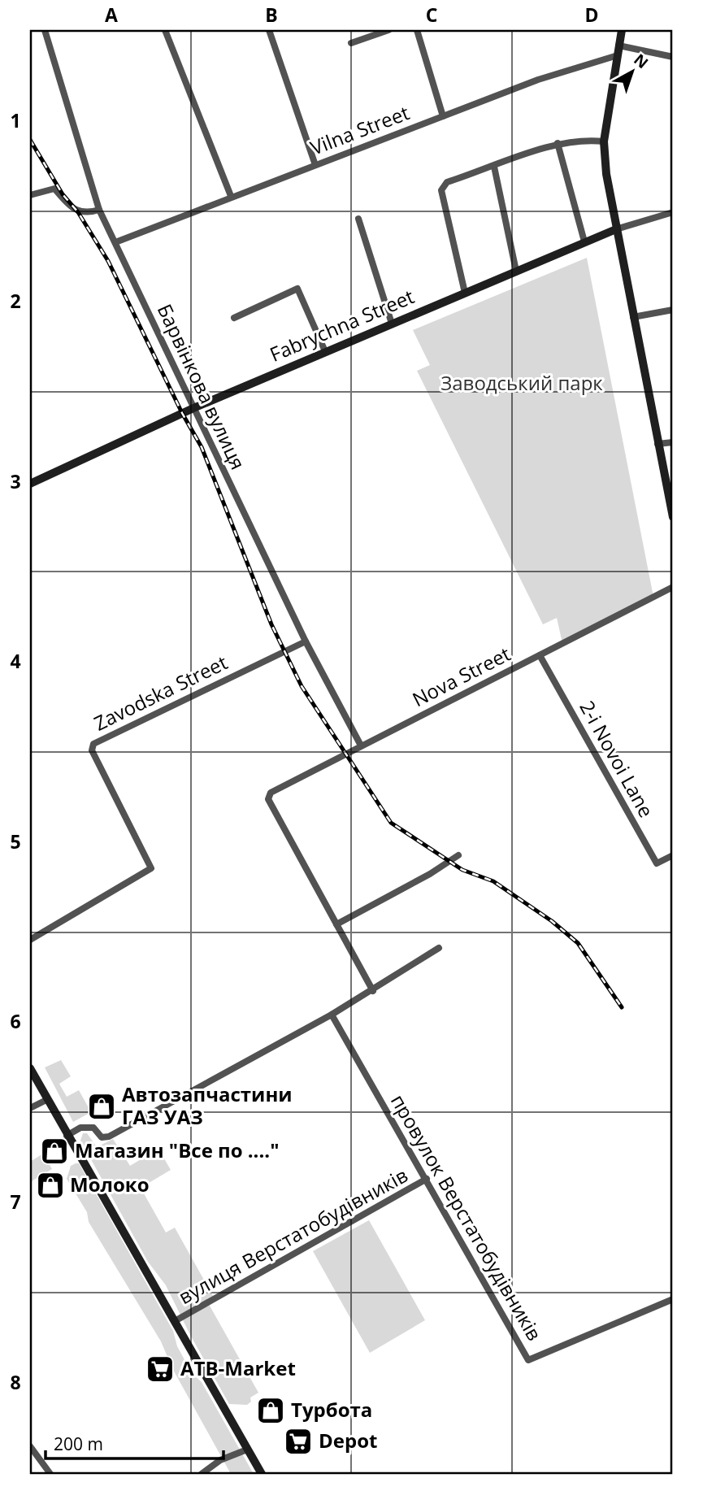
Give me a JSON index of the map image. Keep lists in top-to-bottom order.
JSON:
{
  "streets": {
    "main road": ["Fabrychna Street"],
    "street": [
      "Vilna Street",
      "Барвінкова вулиця",
      "Nova Street",
      "Zavodska Street",
      "2-i Novoi Lane",
      "провулок Верстатобудівників",
      "вулиця Верстатобудівників"
    ]
  },
  "crossings": [
    ["Vilna Street", "Барвінкова вулиця"],
    ["Fabrychna Street", "Барвінкова вулиця"],
    ["Барвінкова вулиця", "Nova Street"],
    ["Барвінкова вулиця", "Zavodska Street"],
    ["Nova Street", "2-i Novoi Lane"],
    ["провулок Верстатобудівників", "вулиця Верстатобудівників"]
  ],
  "parks": ["Заводський парк"],
  "places": {
    "shop": [
      "Автозапчастини ГАЗ УАЗ",
      "Магазин \"Все по ....\"",
      "Молоко",
      "Турбота"
    ],
    "supermarket": ["ATB-Market", "Depot"]
  },
  "scale_bar": "200 m",
  "north": "top right",
  "grid": {
    "columns": [
      "A",
      "B",
      "C",
      "D"
    ],
    "rows": [
      "1",
      "2",
      "3",
      "4",
      "5",
      "6",
      "7",
      "8"
    ]
  }
}
